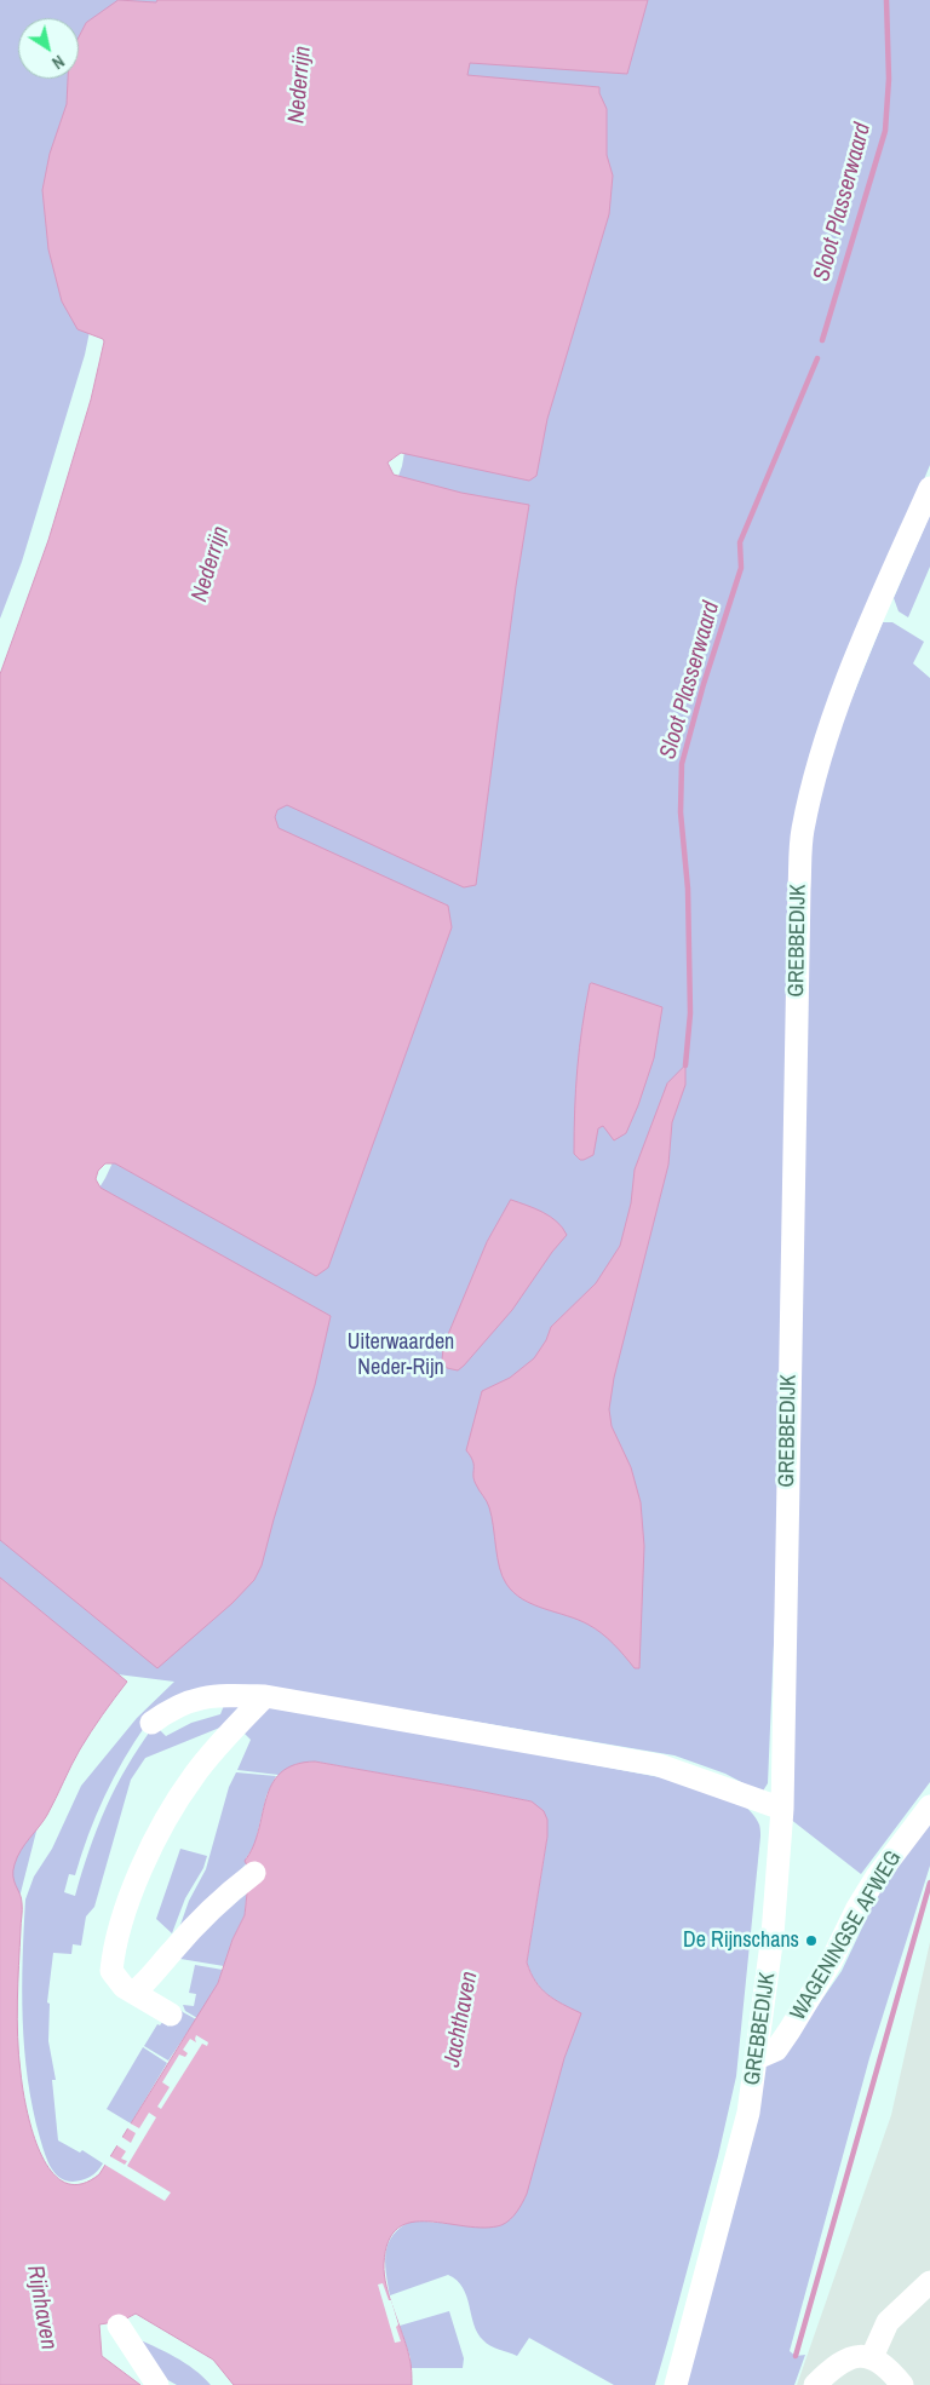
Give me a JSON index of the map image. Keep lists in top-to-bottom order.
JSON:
{
  "streets": {
    "street": ["GREBBEDIJK", "WAGENINGSE AFWEG"]
  },
  "crossings": [
    ["GREBBEDIJK", "WAGENINGSE AFWEG"]
  ],
  "water": [
    "Nederrijn",
    "Sloot Plasserwaard",
    "Jachthaven",
    "Rijnhaven"
  ],
  "parks": ["Uiterwaarden Neder-Rijn"],
  "places": ["De Rijnschans"],
  "north": "bottom right"
}
